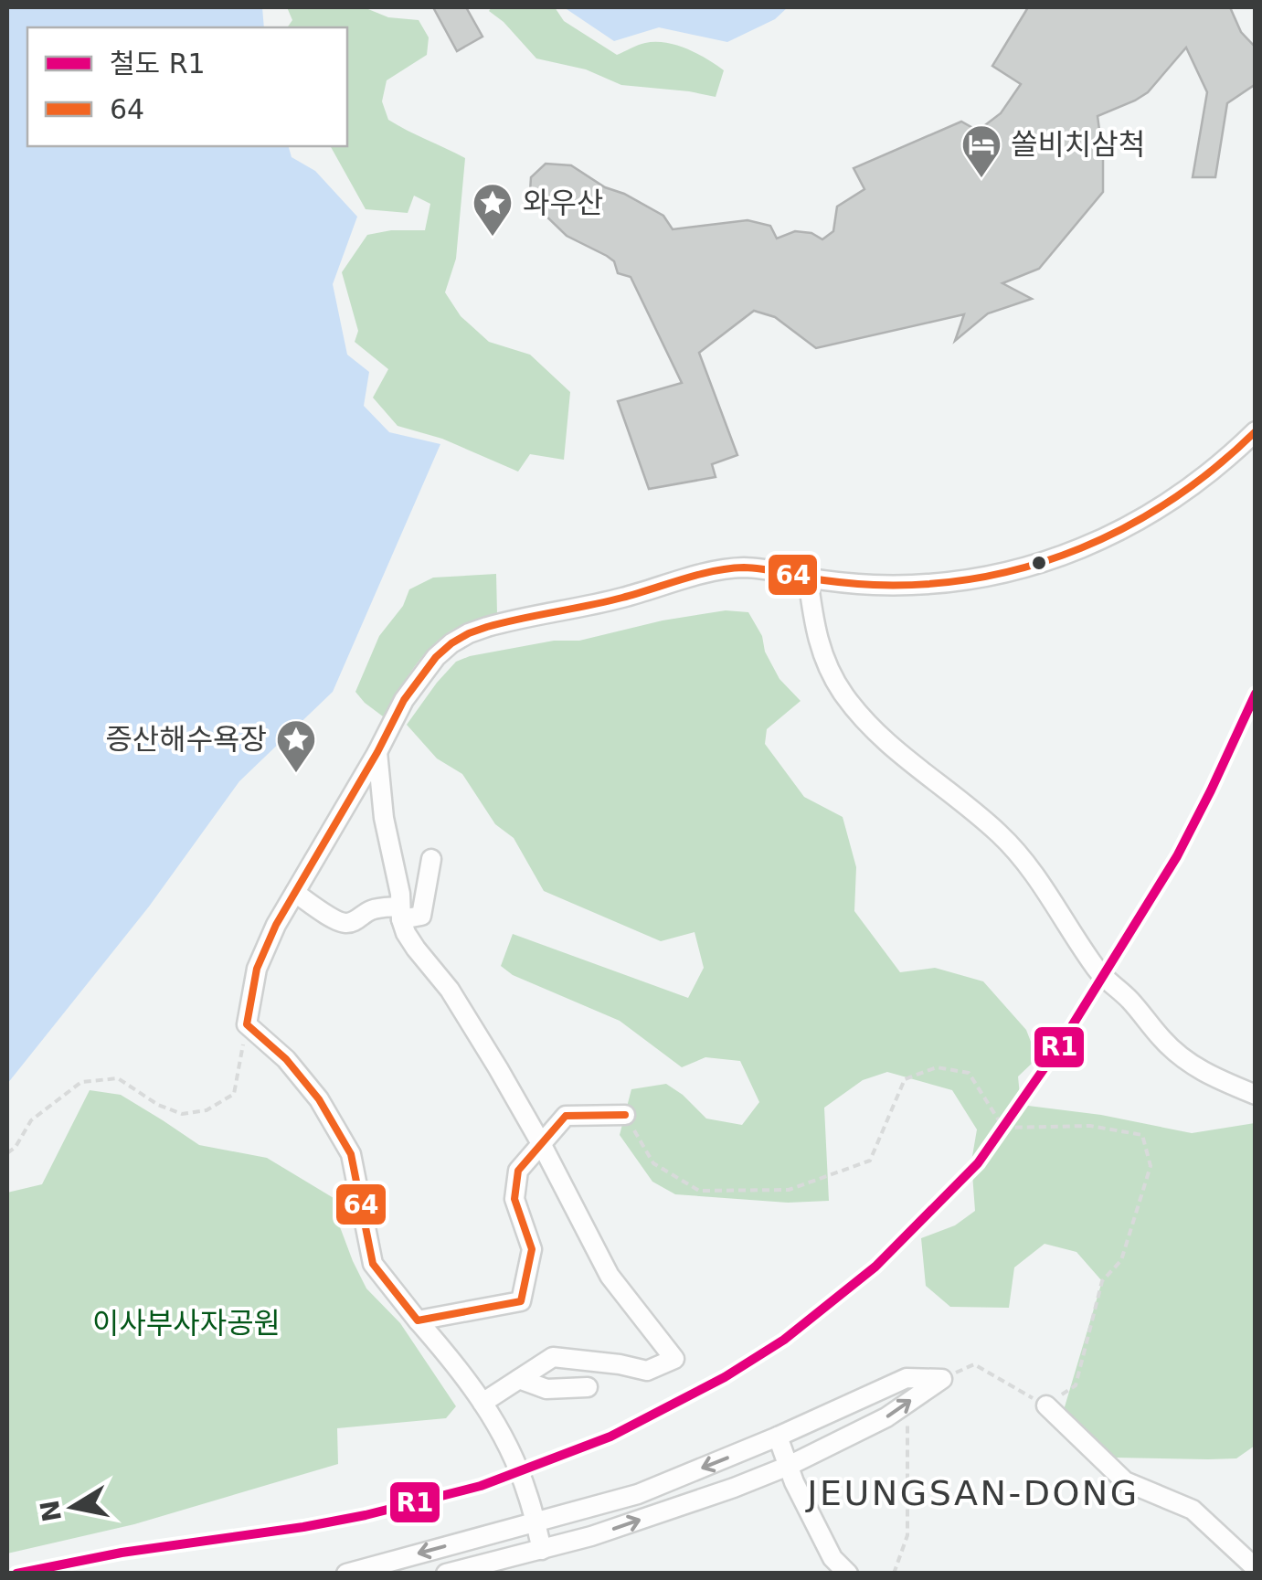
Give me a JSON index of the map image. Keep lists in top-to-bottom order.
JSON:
{
  "districts": ["JEUNGSAN-DONG"],
  "parks": ["이사부사자공원"],
  "places": {
    "hotel": ["쏠비치삼척"],
    "place": ["와우산", "증산해수욕장"]
  },
  "lines": ["transit line 64", "rail line R1"],
  "legend": ["철도 R1", "64"],
  "north": "left"
}
